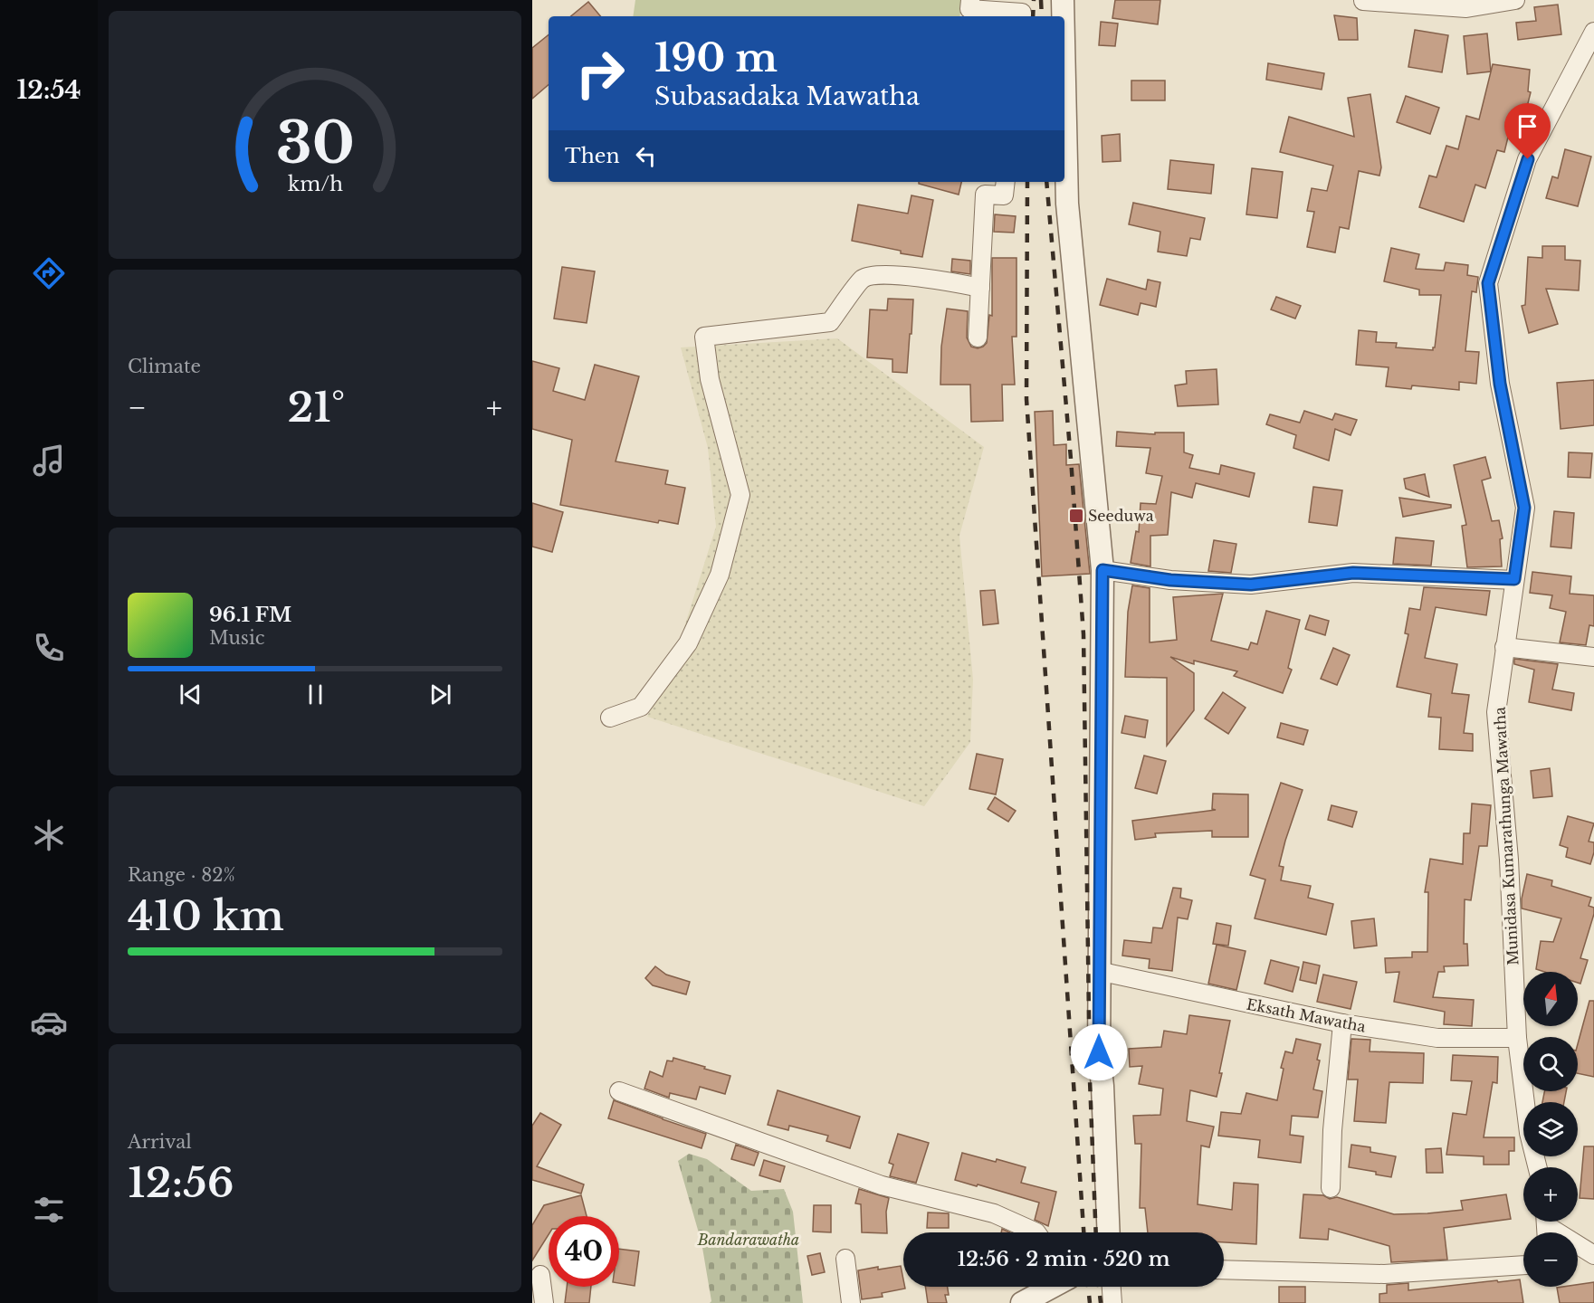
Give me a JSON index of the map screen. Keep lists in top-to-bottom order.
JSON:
{
  "streets": {
    "street": ["Munidasa Kumarathunga Mawatha", "Eksath Mawatha"]
  },
  "crossings": [
    ["Munidasa Kumarathunga Mawatha", "Eksath Mawatha"]
  ],
  "parks": ["Bandarawatha"],
  "places": {
    "transit": ["Seeduwa"]
  },
  "north": "top",
  "page": {
    "tabs": "12:54",
    "turn": ["190 m", "Subasadaka Mawatha"],
    "then": "Then",
    "tile": [
      "Climate",
      ["Range · 82%", "410 km"],
      ["Arrival", "12:56"]
    ],
    "heat": ["−", "21°", "+"],
    "song": ["96.1 FM", "Music"],
    "map_buttons": ["+", "−"],
    "limit": "40",
    "trip": "12:56 · 2 min · 520 m",
    "gauge": ["30", "km/h"]
  }
}
